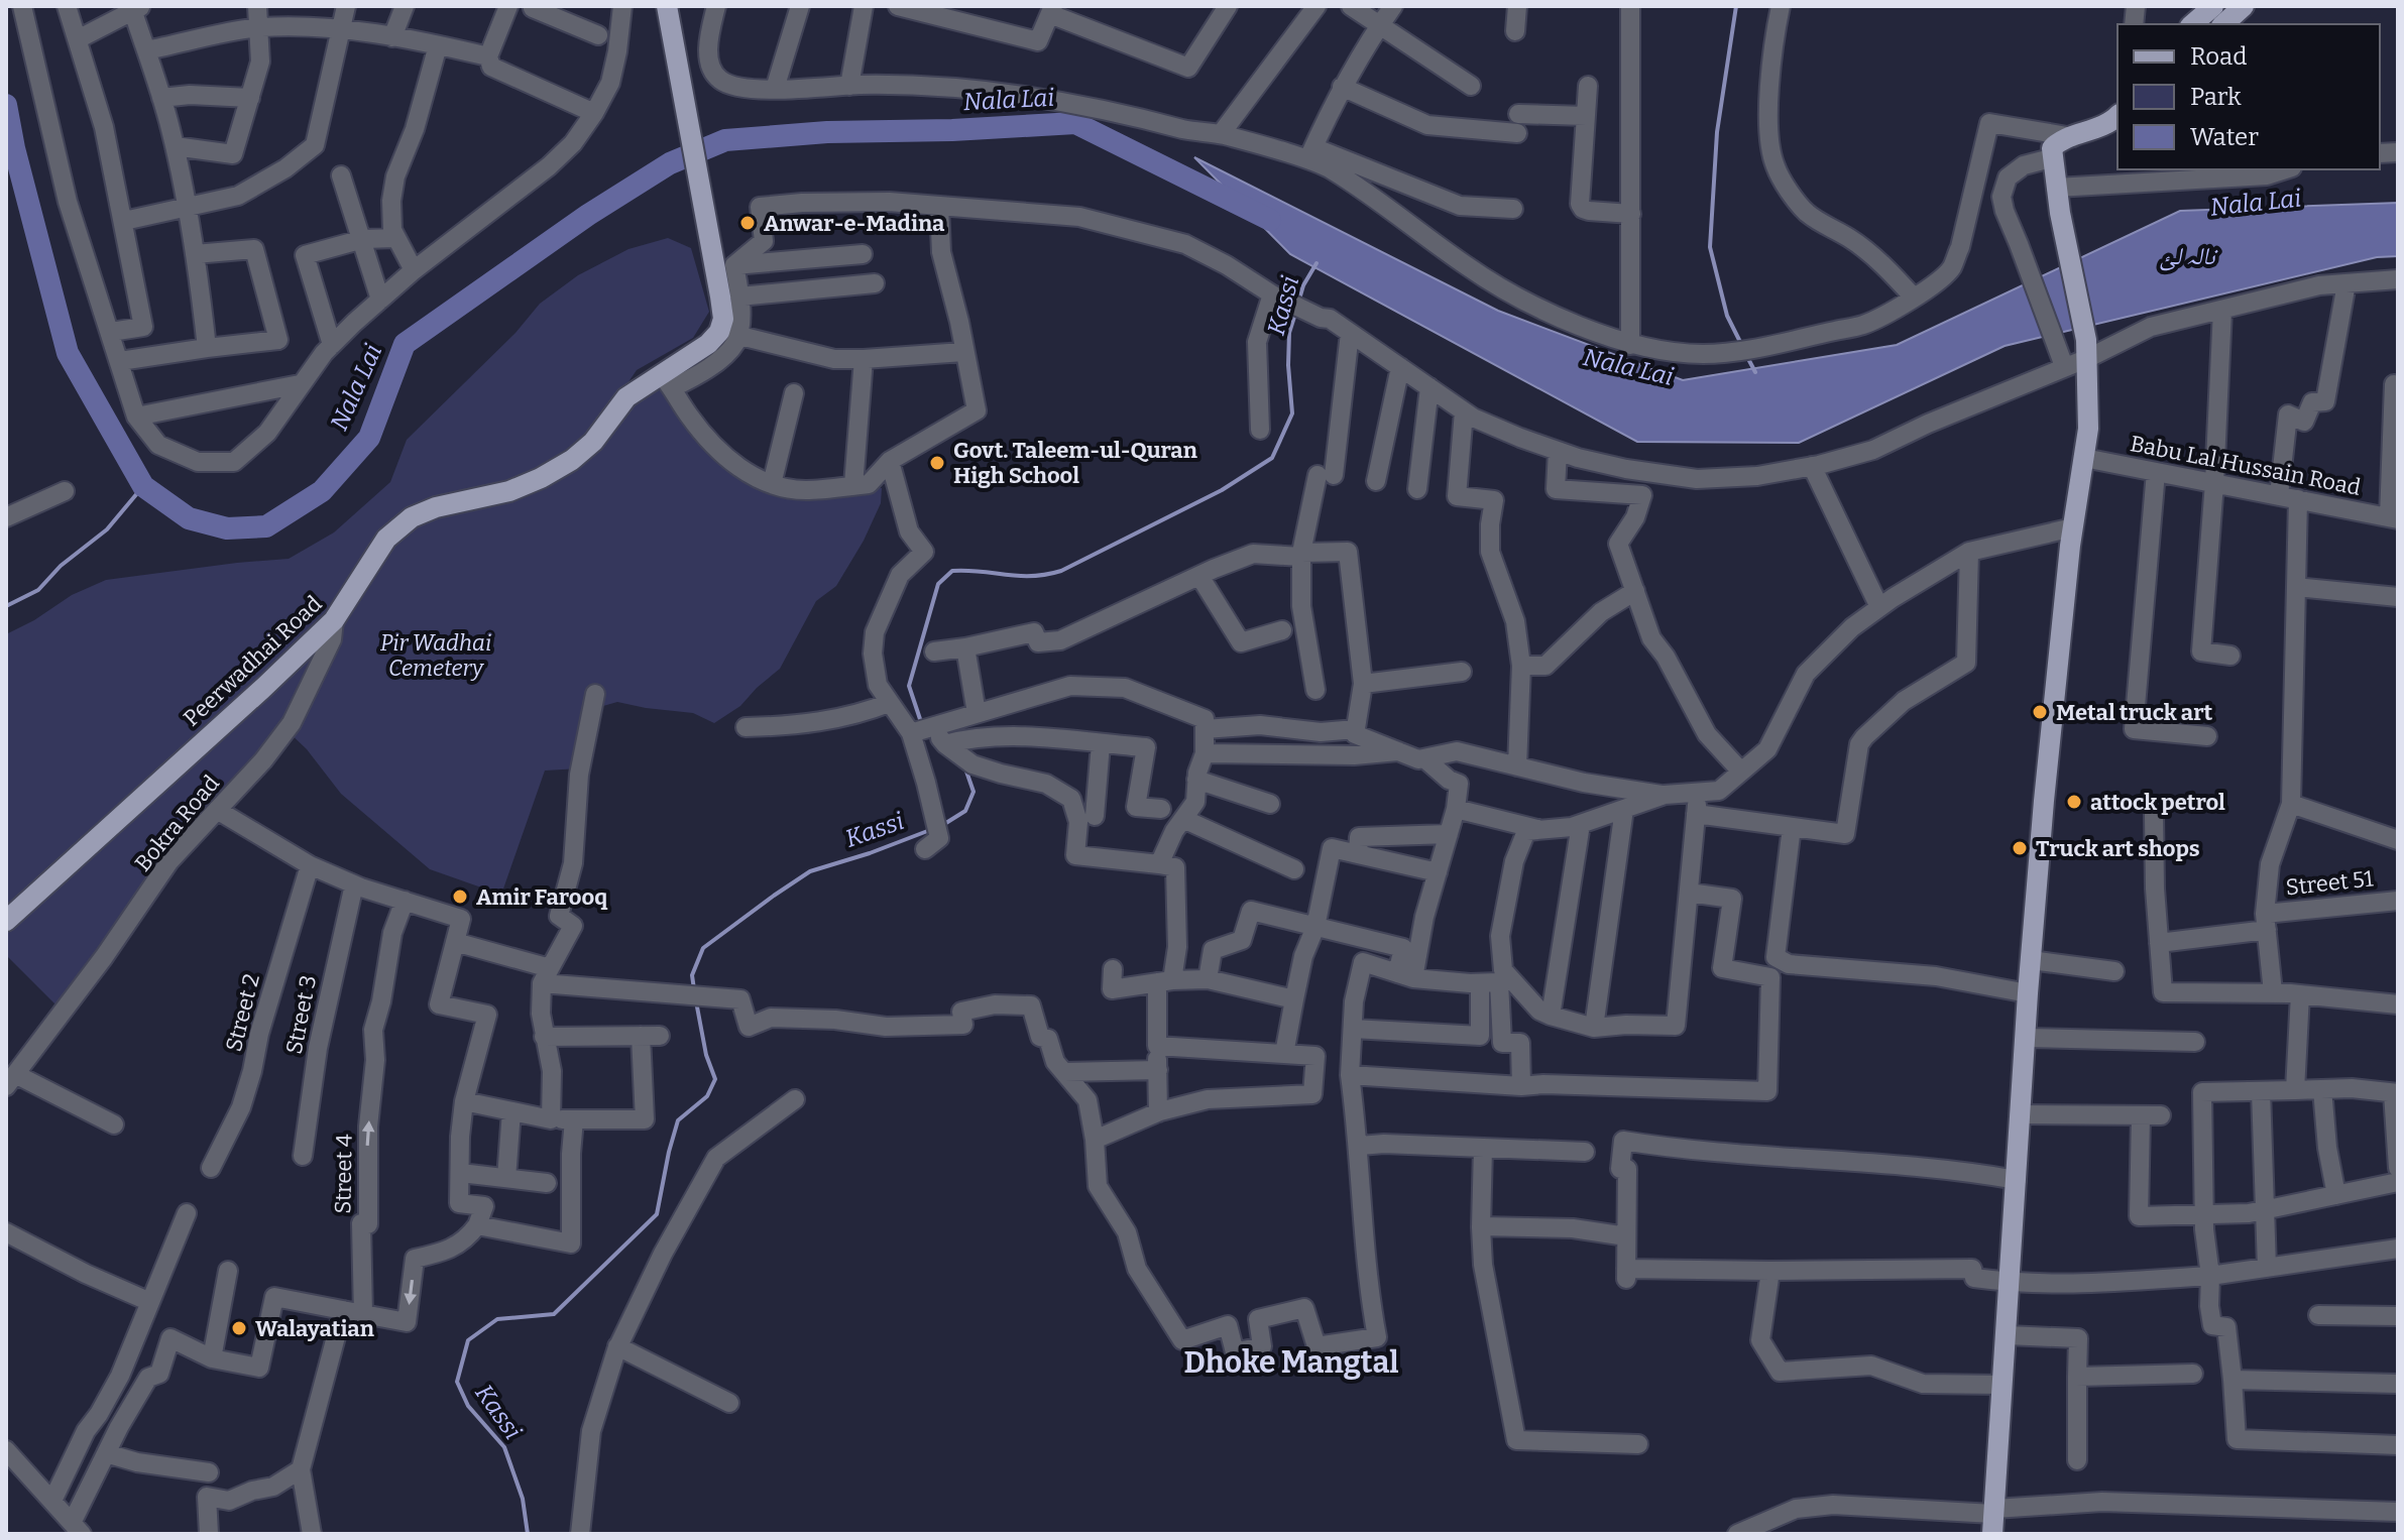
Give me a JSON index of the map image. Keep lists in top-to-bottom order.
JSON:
{
  "streets": {
    "main road": ["Peerwadhai Road"],
    "street": [
      "Babu Lal Hussain Road",
      "Bokra Road",
      "Street 51",
      "Street 2",
      "Street 3",
      "Street 4"
    ]
  },
  "crossings": [
    ["Peerwadhai Road", "Bokra Road"]
  ],
  "districts": ["Dhoke Mangtal"],
  "water": ["Nala Lai", "نالہ لئ", "Kassi"],
  "parks": ["Pir Wadhai Cemetery"],
  "places": [
    "Anwar-e-Madina",
    "Govt. Taleem-ul-Quran High School",
    "Metal truck art",
    "attock petrol",
    "Truck art shops",
    "Amir Farooq",
    "Walayatian"
  ],
  "legend": ["Road", "Park", "Water"]
}
